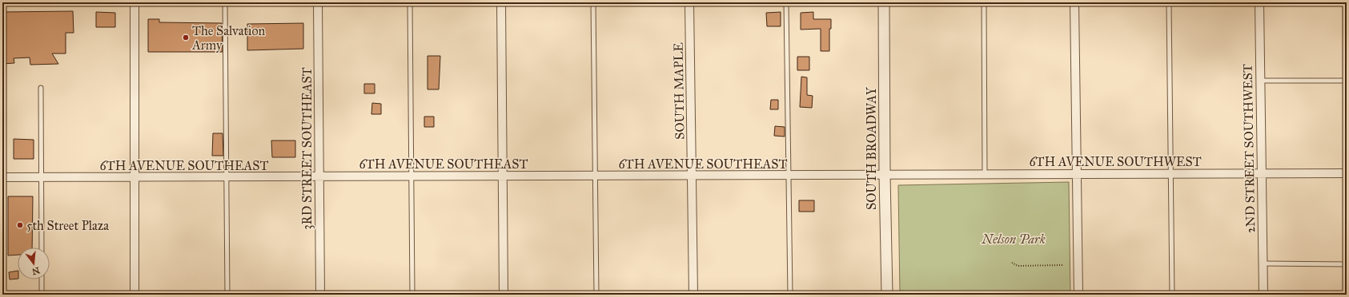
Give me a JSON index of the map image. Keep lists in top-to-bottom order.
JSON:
{
  "streets": {
    "street": [
      "SOUTH MAPLE",
      "3RD STREET SOUTHEAST",
      "SOUTH BROADWAY",
      "2ND STREET SOUTHWEST",
      "6TH AVENUE SOUTHWEST",
      "6TH AVENUE SOUTHEAST"
    ]
  },
  "crossings": [
    ["SOUTH MAPLE", "6TH AVENUE SOUTHEAST"],
    ["3RD STREET SOUTHEAST", "6TH AVENUE SOUTHEAST"],
    ["SOUTH BROADWAY", "6TH AVENUE SOUTHWEST"],
    ["SOUTH BROADWAY", "6TH AVENUE SOUTHEAST"],
    ["2ND STREET SOUTHWEST", "6TH AVENUE SOUTHWEST"],
    ["6TH AVENUE SOUTHWEST", "6TH AVENUE SOUTHEAST"]
  ],
  "parks": ["Nelson Park"],
  "places": ["The Salvation Army", "5th Street Plaza"],
  "north": "bottom"
}
